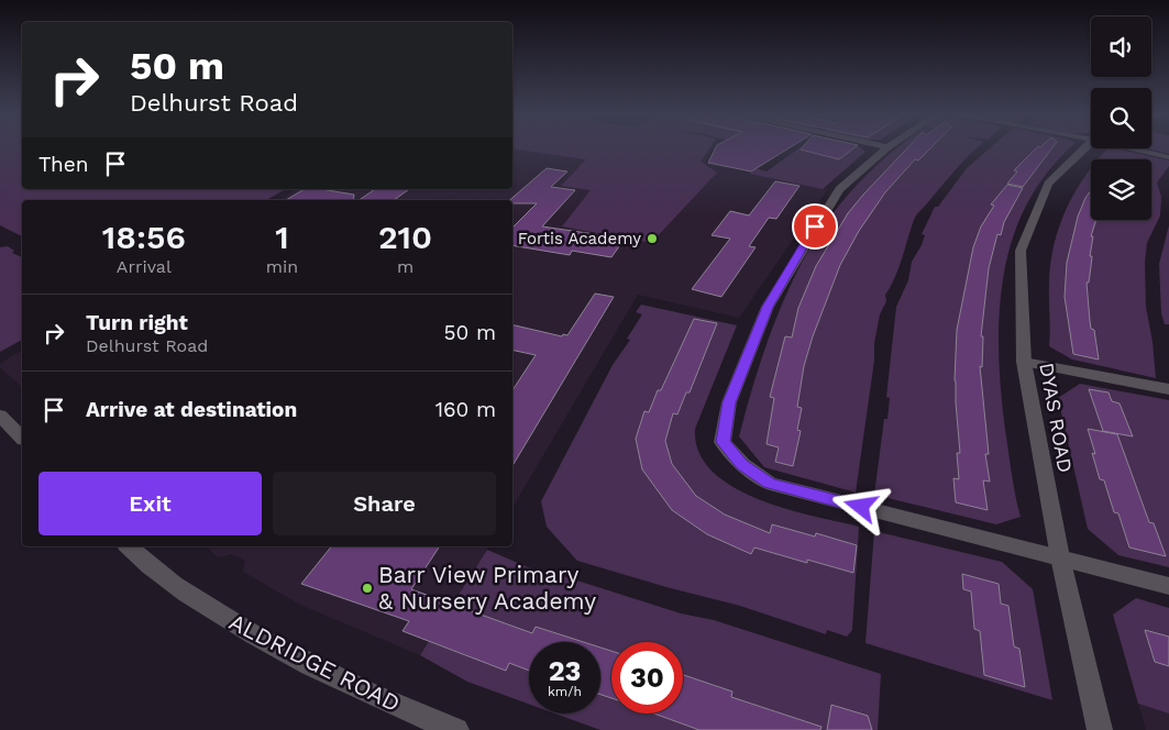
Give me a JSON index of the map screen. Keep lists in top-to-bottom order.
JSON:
{
  "streets": {
    "street": ["DYAS ROAD", "ALDRIDGE ROAD"]
  },
  "places": ["Fortis Academy", "Barr View Primary & Nursery Academy"],
  "page": {
    "turn": ["50 m", "Delhurst Road"],
    "then": "Then",
    "eta": [
      "18:56",
      "Arrival",
      "1",
      "min",
      "210",
      "m"
    ],
    "list": [
      {
        "name": "Turn right",
        "note": "Delhurst Road",
        "value": "50 m"
      },
      {
        "name": "Arrive at destination",
        "value": "160 m"
      }
    ],
    "buttons": ["Exit", "Share"],
    "speed": "23 km/h",
    "limit": "30"
  }
}
